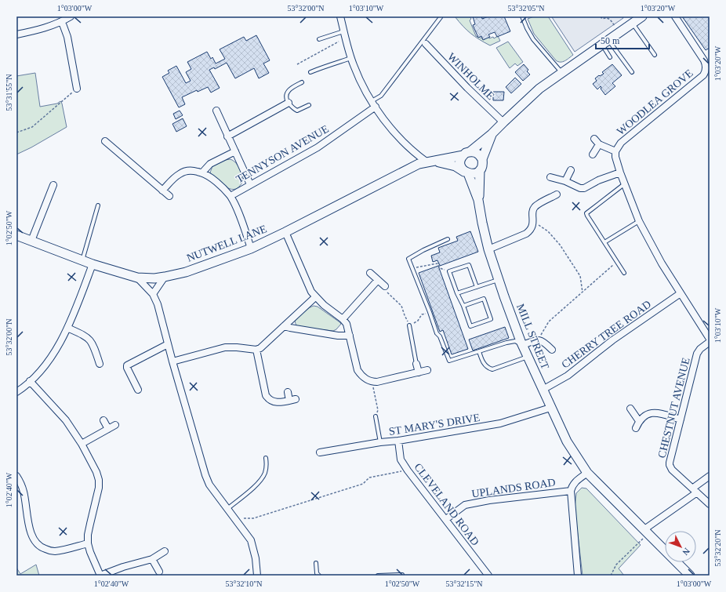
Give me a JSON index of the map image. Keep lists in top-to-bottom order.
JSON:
{
  "streets": {
    "street": [
      "WINHOLME",
      "WOODLEA GROVE",
      "TENNYSON AVENUE",
      "NUTWELL LANE",
      "CHERRY TREE ROAD",
      "MILL STREET",
      "CHESTNUT AVENUE",
      "ST MARY'S DRIVE",
      "UPLANDS ROAD",
      "CLEVELAND ROAD"
    ]
  },
  "crossings": [
    ["WOODLEA GROVE", "CHERRY TREE ROAD"],
    ["NUTWELL LANE", "MILL STREET"],
    ["CHERRY TREE ROAD", "MILL STREET"],
    ["MILL STREET", "ST MARY'S DRIVE"],
    ["ST MARY'S DRIVE", "CLEVELAND ROAD"],
    ["UPLANDS ROAD", "CLEVELAND ROAD"]
  ],
  "scale_bar": "50 m",
  "north": "bottom right",
  "coordinates": [
    "1°03'00\"W",
    "53°32'00\"N",
    "1°03'10\"W",
    "53°32'05\"N",
    "1°03'20\"W",
    "53°31'55\"N",
    "1°02'50\"W",
    "1°02'40\"W",
    "53°32'20\"N",
    "53°32'10\"N",
    "53°32'15\"N"
  ]
}
